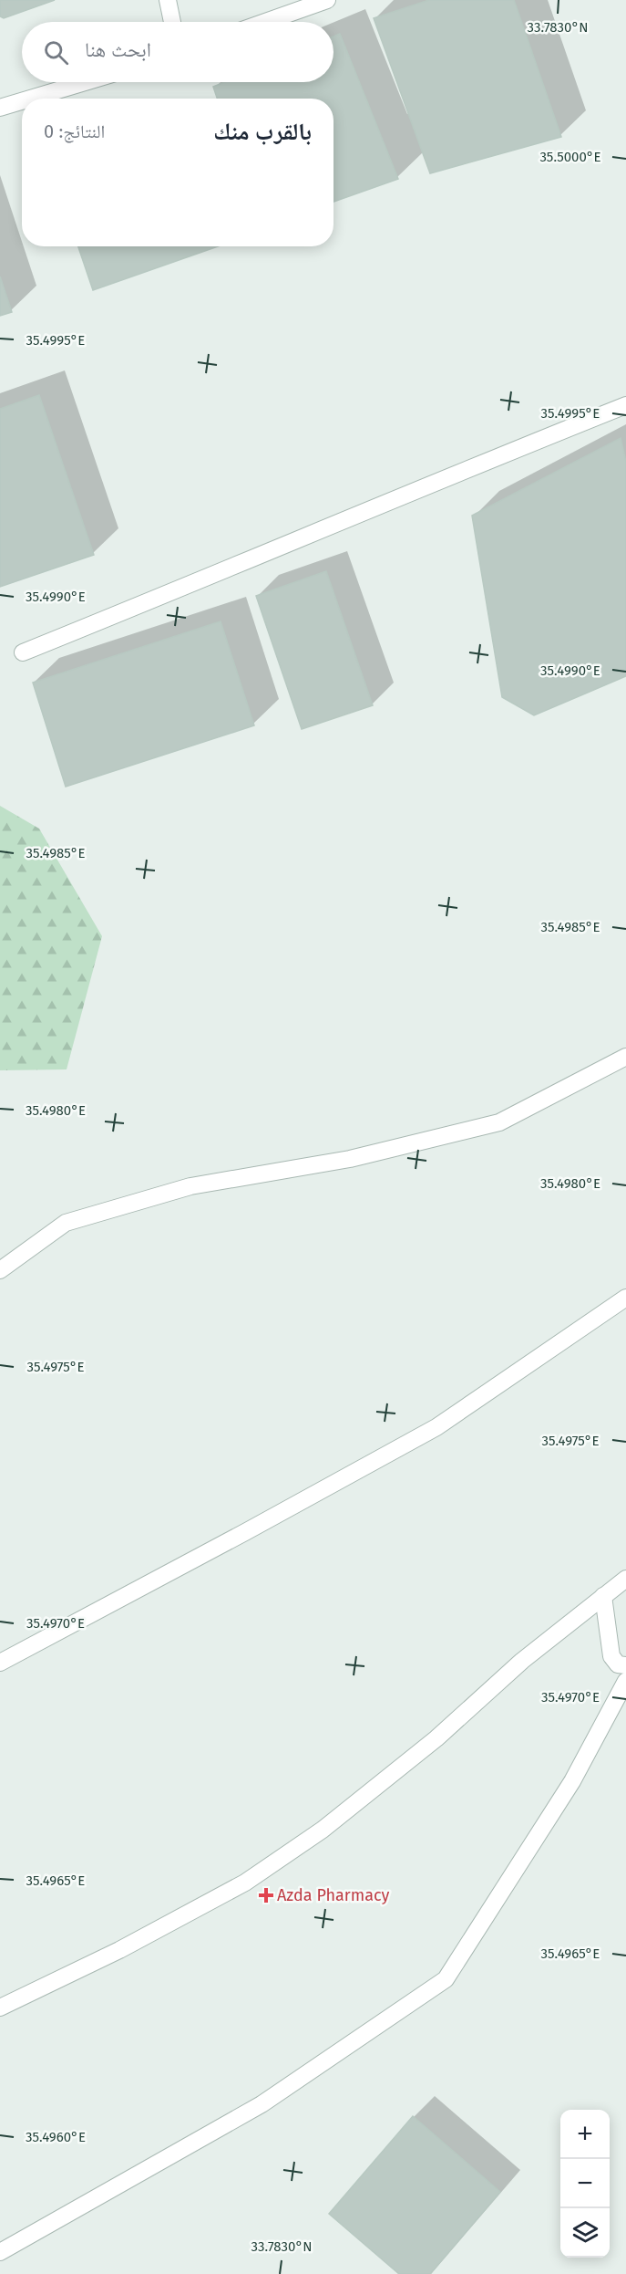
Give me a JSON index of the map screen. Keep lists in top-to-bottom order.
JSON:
{
  "places": {
    "health": ["Azda Pharmacy"]
  },
  "page": {
    "search": "ابحث هنا",
    "heading": ["بالقرب منك", "النتائج: 0"],
    "map_buttons": ["+", "−"]
  },
  "coordinates": [
    "33.7830°N",
    "35.5000°E",
    "35.4995°E",
    "35.4990°E",
    "35.4985°E",
    "35.4980°E",
    "35.4975°E",
    "35.4970°E",
    "35.4965°E",
    "35.4960°E"
  ]
}
